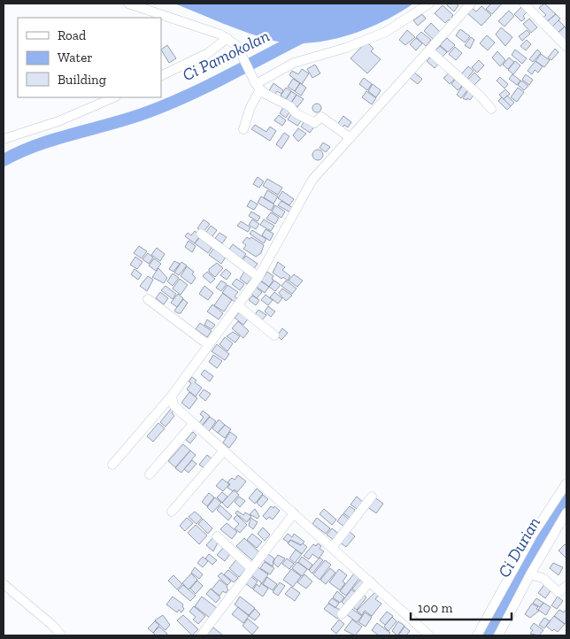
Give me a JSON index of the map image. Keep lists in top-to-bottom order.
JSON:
{
  "water": ["Ci Pamokolan", "Ci Durian"],
  "legend": ["Road", "Water", "Building"],
  "scale_bar": "100 m"
}
